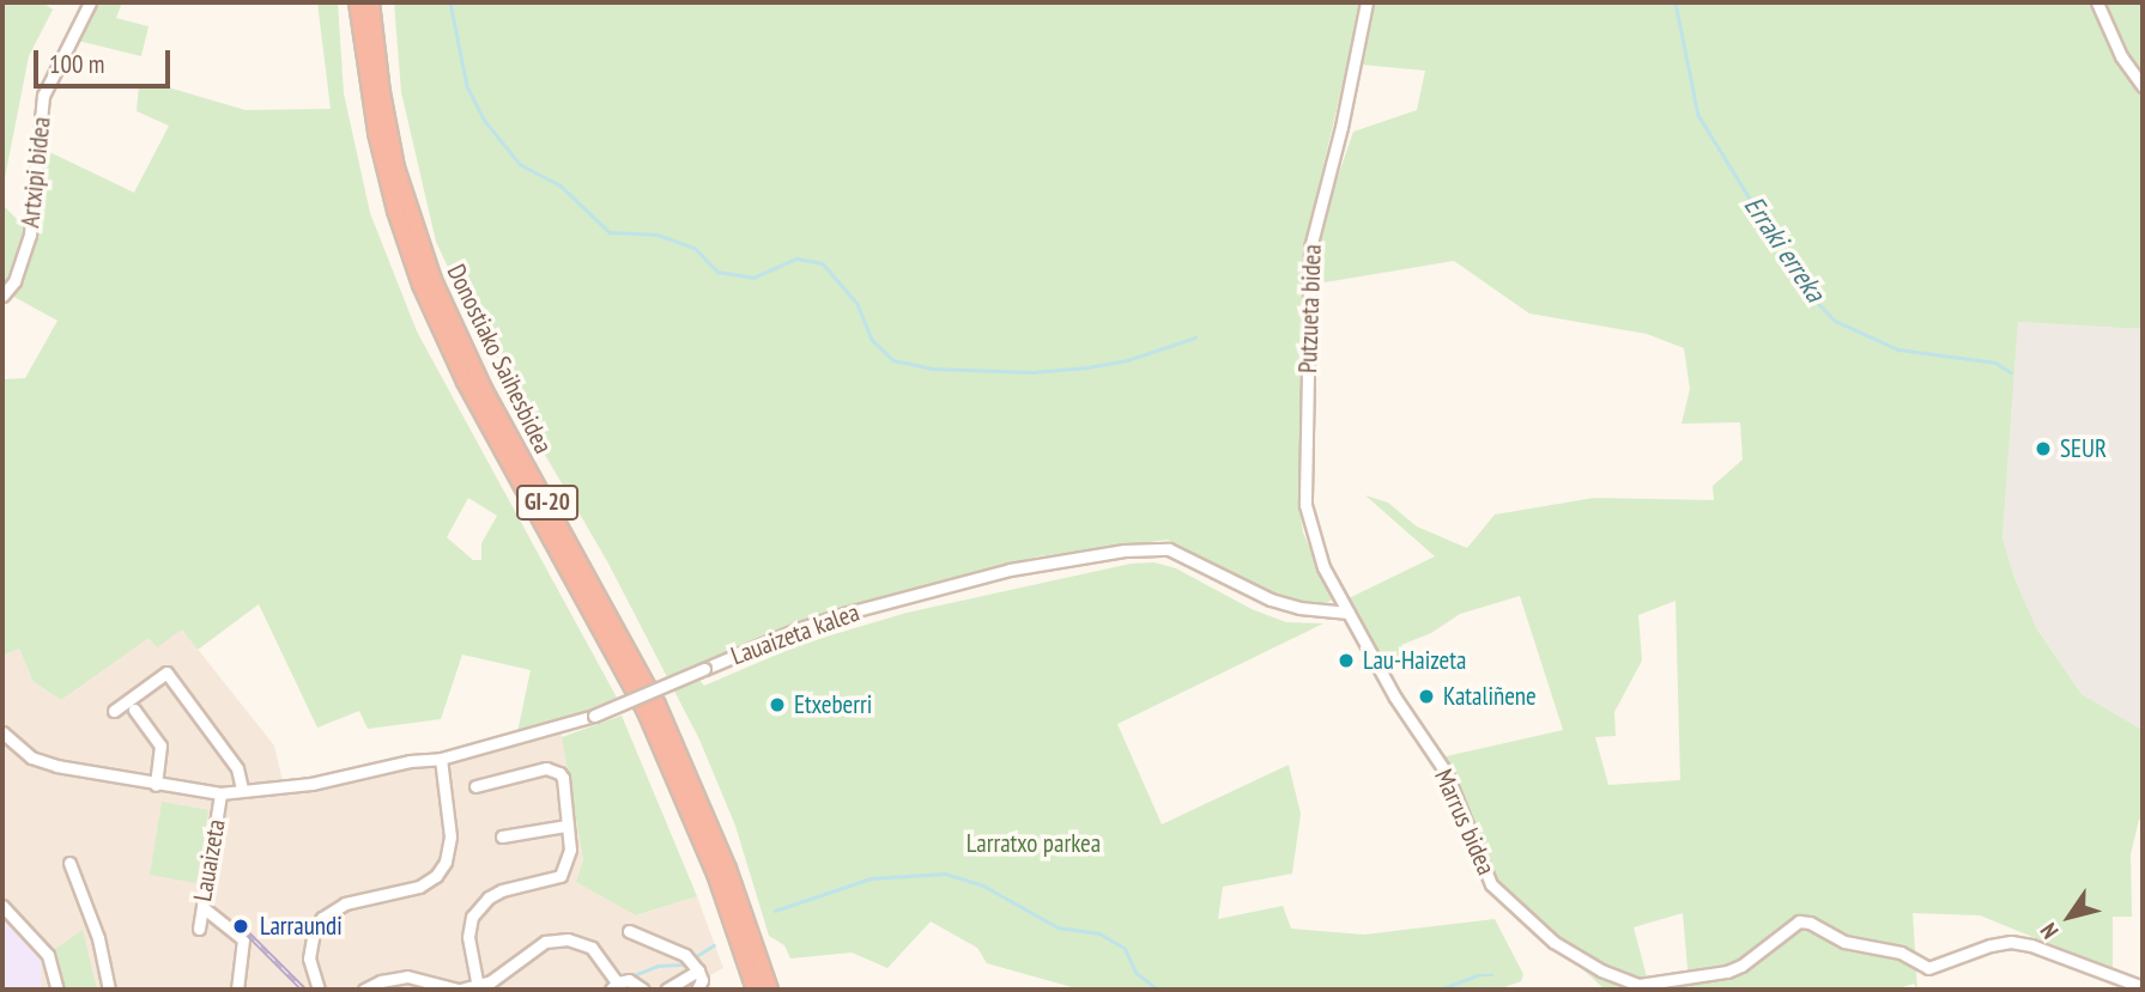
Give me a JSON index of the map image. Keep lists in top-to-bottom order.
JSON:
{
  "streets": {
    "highway": ["Donostiako Saihesbidea", "GI-20"],
    "street": [
      "Artxipi bidea",
      "Putzueta bidea",
      "Lauaizeta kalea",
      "Marrus bidea",
      "Lauaizeta"
    ]
  },
  "crossings": [
    ["Putzueta bidea", "Lauaizeta kalea"],
    ["Putzueta bidea", "Marrus bidea"],
    ["Lauaizeta kalea", "Marrus bidea"],
    ["Lauaizeta kalea", "Lauaizeta"]
  ],
  "water": ["Erraki erreka"],
  "parks": ["Larratxo parkea"],
  "places": [
    "SEUR",
    "Lau-Haizeta",
    "Kataliñene",
    "Etxeberri",
    "Larraundi"
  ],
  "scale_bar": "100 m",
  "north": "bottom left"
}
